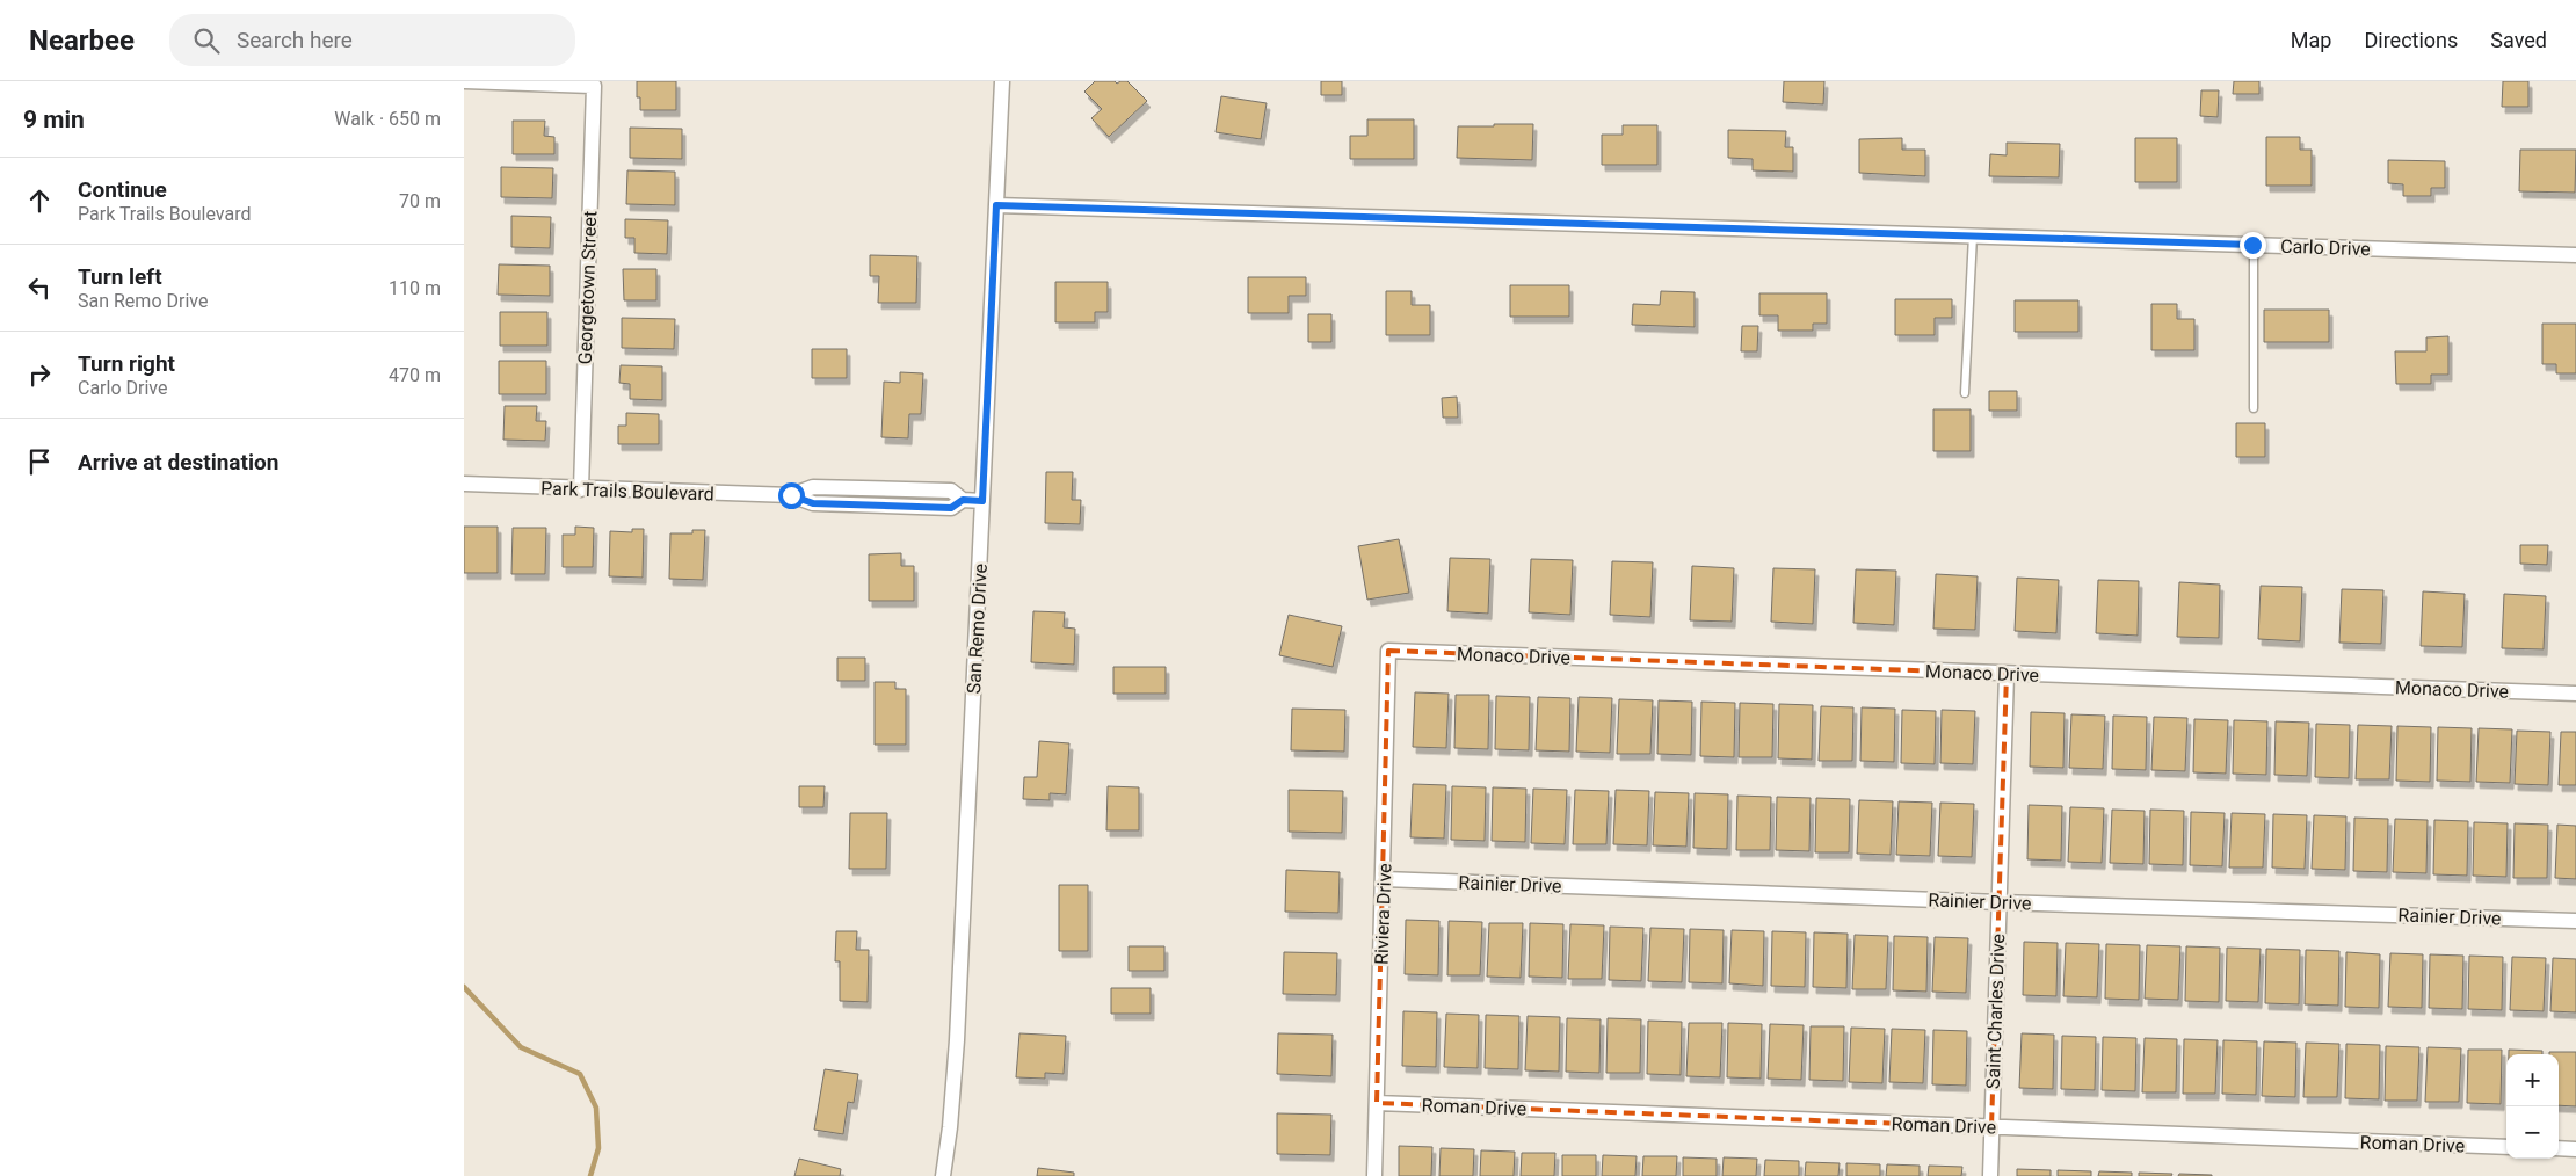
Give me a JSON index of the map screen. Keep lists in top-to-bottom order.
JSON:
{
  "streets": {
    "street": [
      "Carlo Drive",
      "Georgetown Street",
      "Park Trails Boulevard",
      "San Remo Drive",
      "Monaco Drive",
      "Rainier Drive",
      "Riviera Drive",
      "Saint Charles Drive",
      "Roman Drive"
    ]
  },
  "crossings": [
    ["Carlo Drive", "San Remo Drive"],
    ["Georgetown Street", "Park Trails Boulevard"],
    ["Park Trails Boulevard", "San Remo Drive"],
    ["Monaco Drive", "Riviera Drive"],
    ["Monaco Drive", "Saint Charles Drive"],
    ["Rainier Drive", "Riviera Drive"],
    ["Rainier Drive", "Saint Charles Drive"],
    ["Riviera Drive", "Roman Drive"],
    ["Saint Charles Drive", "Roman Drive"]
  ],
  "page": {
    "header": "Nearbee",
    "search": "Search here",
    "nav": ["Map", "Directions", "Saved"],
    "heading": ["9 min", "Walk · 650 m"],
    "list": [
      ["Continue", "Park Trails Boulevard", "70 m"],
      ["Turn left", "San Remo Drive", "110 m"],
      ["Turn right", "Carlo Drive", "470 m"],
      "Arrive at destination"
    ],
    "map_buttons": ["+", "−"]
  }
}
